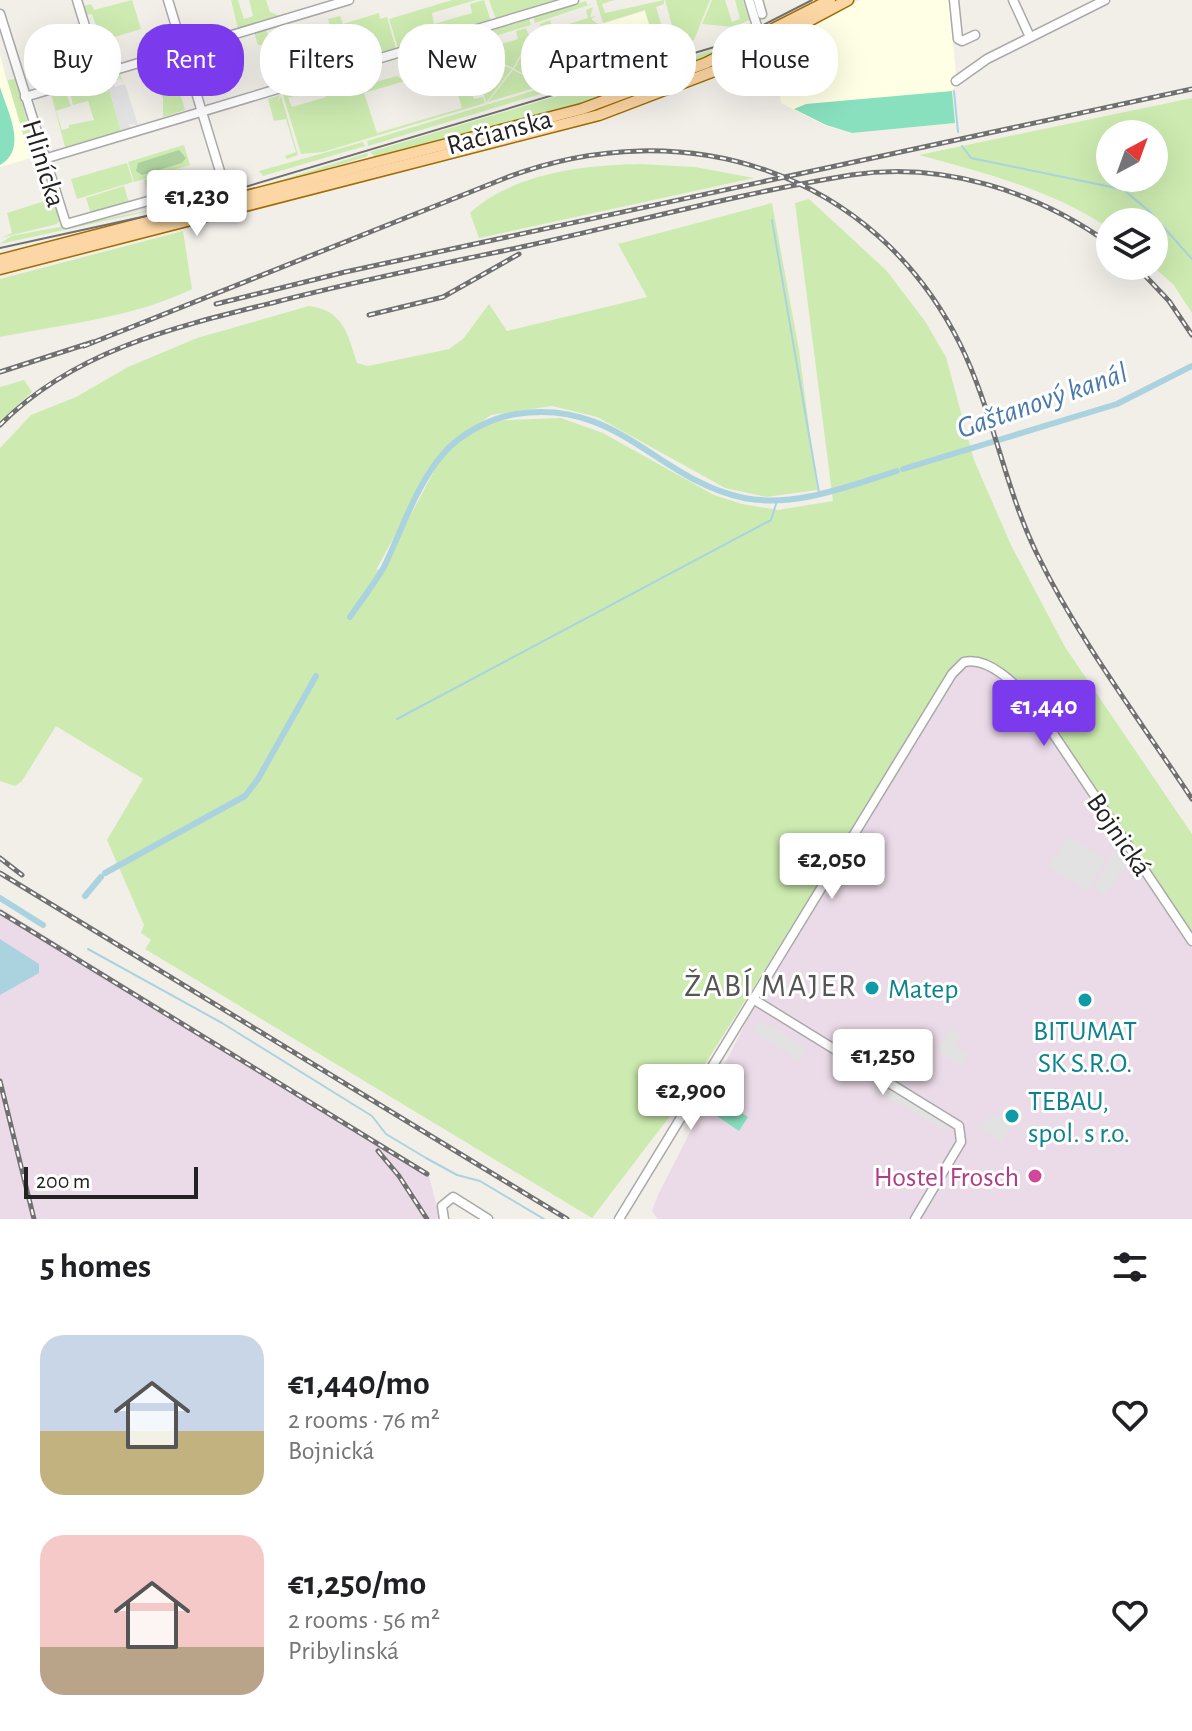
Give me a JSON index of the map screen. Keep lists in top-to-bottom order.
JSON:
{
  "streets": {
    "main road": ["Račianska"],
    "street": ["Hlinícka", "Bojnická"]
  },
  "districts": ["ŽABÍ MAJER"],
  "water": ["Gaštanový kanál"],
  "places": [
    "Matep",
    "BITUMAT SK S.R.O.",
    "TEBAU, spol. s r.o.",
    "Hostel Frosch"
  ],
  "scale_bar": "200 m",
  "north": "top right",
  "page": {
    "chip": [
      "Buy",
      "Rent",
      "Filters",
      "New",
      "Apartment",
      "House"
    ],
    "price": [
      "€1,230",
      "€1,440",
      "€2,050",
      "€1,250",
      "€2,900"
    ],
    "scale": "200 m",
    "heading": "5 homes",
    "list": [
      {
        "name": "€1,440/mo",
        "note": "2 rooms · 76 m² · Bojnická"
      },
      {
        "name": "€1,250/mo",
        "note": "2 rooms · 56 m² · Pribylinská"
      }
    ]
  }
}
